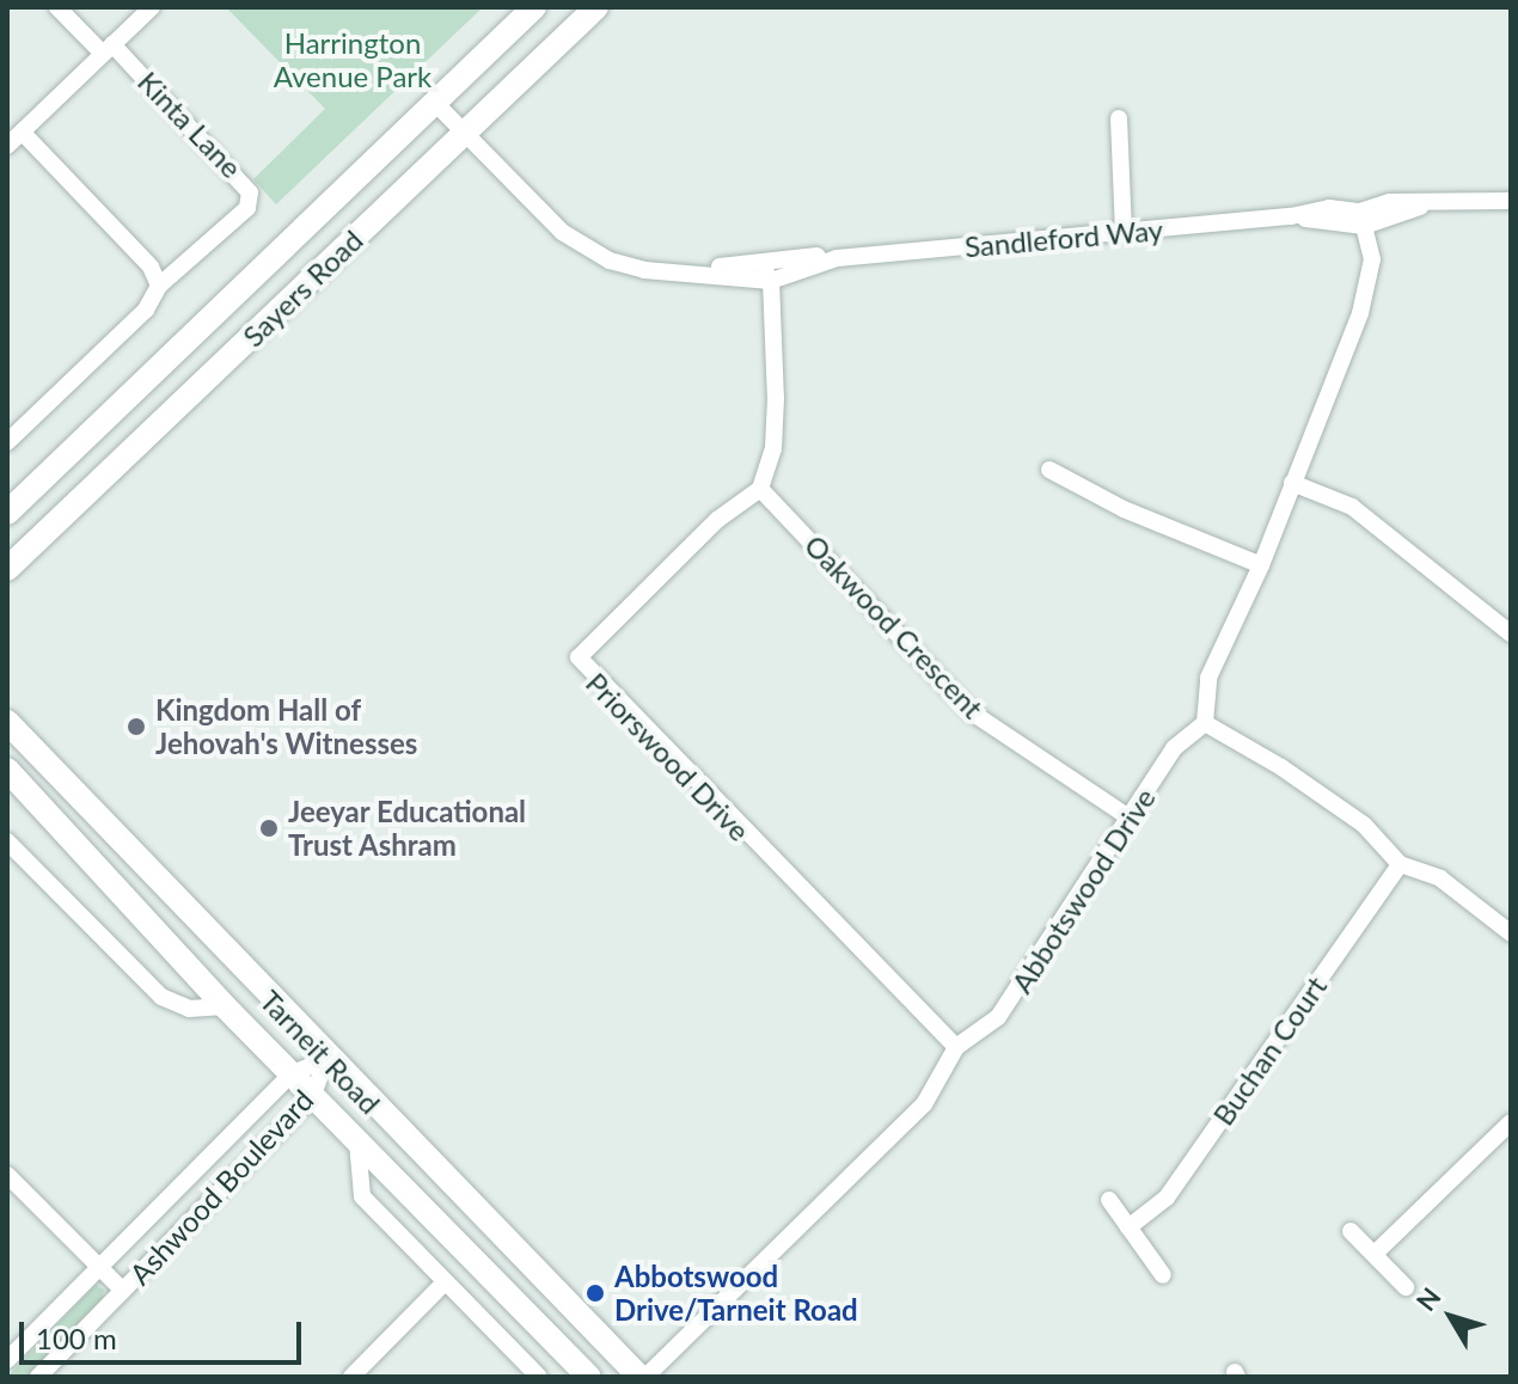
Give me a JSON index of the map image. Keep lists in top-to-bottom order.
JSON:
{
  "streets": {
    "main road": ["Sayers Road", "Tarneit Road"],
    "street": [
      "Kinta Lane",
      "Sandleford Way",
      "Oakwood Crescent",
      "Priorswood Drive",
      "Abbotswood Drive",
      "Buchan Court",
      "Ashwood Boulevard"
    ]
  },
  "crossings": [
    ["Sandleford Way", "Sayers Road"],
    ["Oakwood Crescent", "Priorswood Drive"],
    ["Oakwood Crescent", "Abbotswood Drive"],
    ["Priorswood Drive", "Abbotswood Drive"],
    ["Abbotswood Drive", "Tarneit Road"],
    ["Tarneit Road", "Ashwood Boulevard"]
  ],
  "parks": ["Harrington Avenue Park"],
  "places": ["Kingdom Hall of Jehovah's Witnesses", "Jeeyar Educational Trust Ashram", "Abbotswood Drive/Tarneit Road"],
  "scale_bar": "100 m",
  "north": "top left"
}
